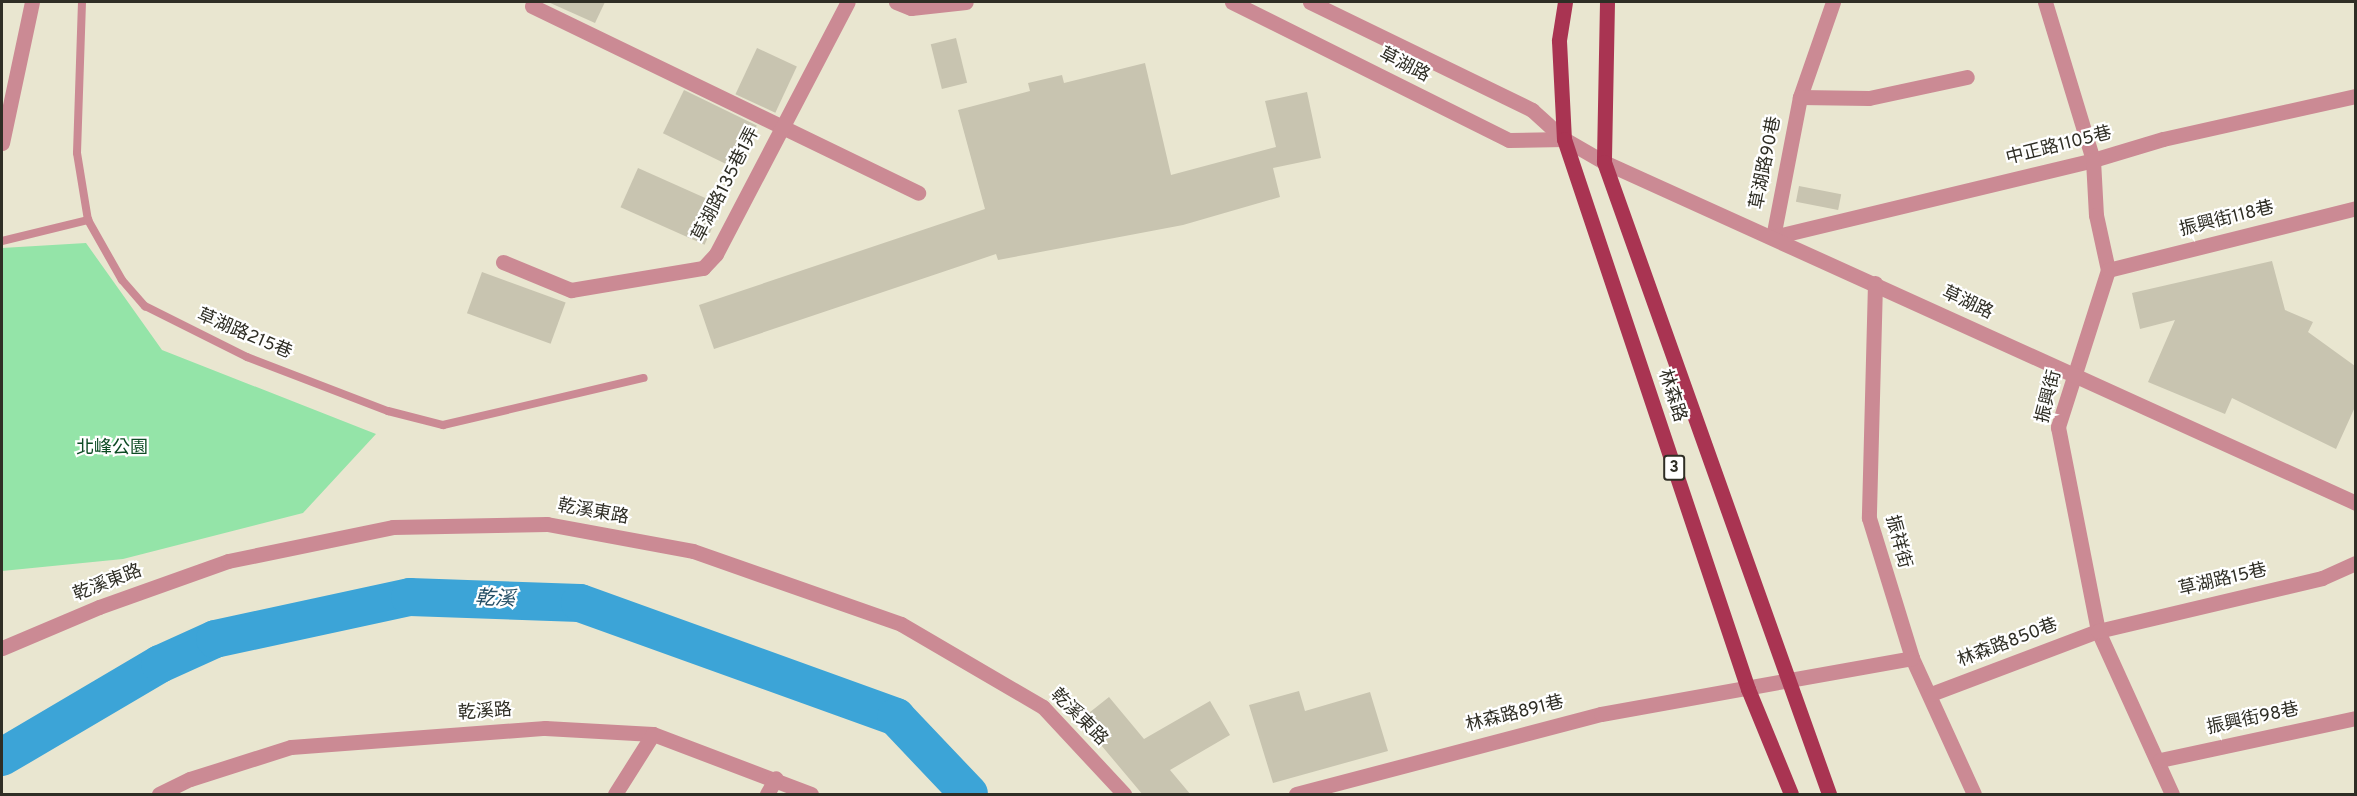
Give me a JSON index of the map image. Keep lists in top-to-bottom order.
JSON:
{
  "streets": {
    "main road": ["林森路", "3"],
    "street": [
      "草湖路",
      "中正路1105巷",
      "草湖路90巷",
      "草湖路135巷1弄",
      "振興街118巷",
      "振興街",
      "乾溪東路",
      "振祥街",
      "草湖路15巷",
      "林森路850巷",
      "乾溪路",
      "林森路891巷",
      "振興街98巷"
    ],
    "lane": ["草湖路215巷"]
  },
  "crossings": [
    ["草湖路", "中正路1105巷"],
    ["草湖路", "草湖路90巷"],
    ["草湖路", "林森路"],
    ["草湖路", "振興街"],
    ["草湖路", "振祥街"],
    ["中正路1105巷", "草湖路90巷"],
    ["中正路1105巷", "振興街"],
    ["振興街118巷", "振興街"],
    ["林森路", "林森路891巷"],
    ["振興街", "草湖路15巷"],
    ["振興街", "林森路850巷"],
    ["振興街", "振興街98巷"],
    ["振祥街", "林森路850巷"],
    ["草湖路15巷", "林森路850巷"]
  ],
  "water": ["乾溪"],
  "parks": ["北峰公園"]
}
